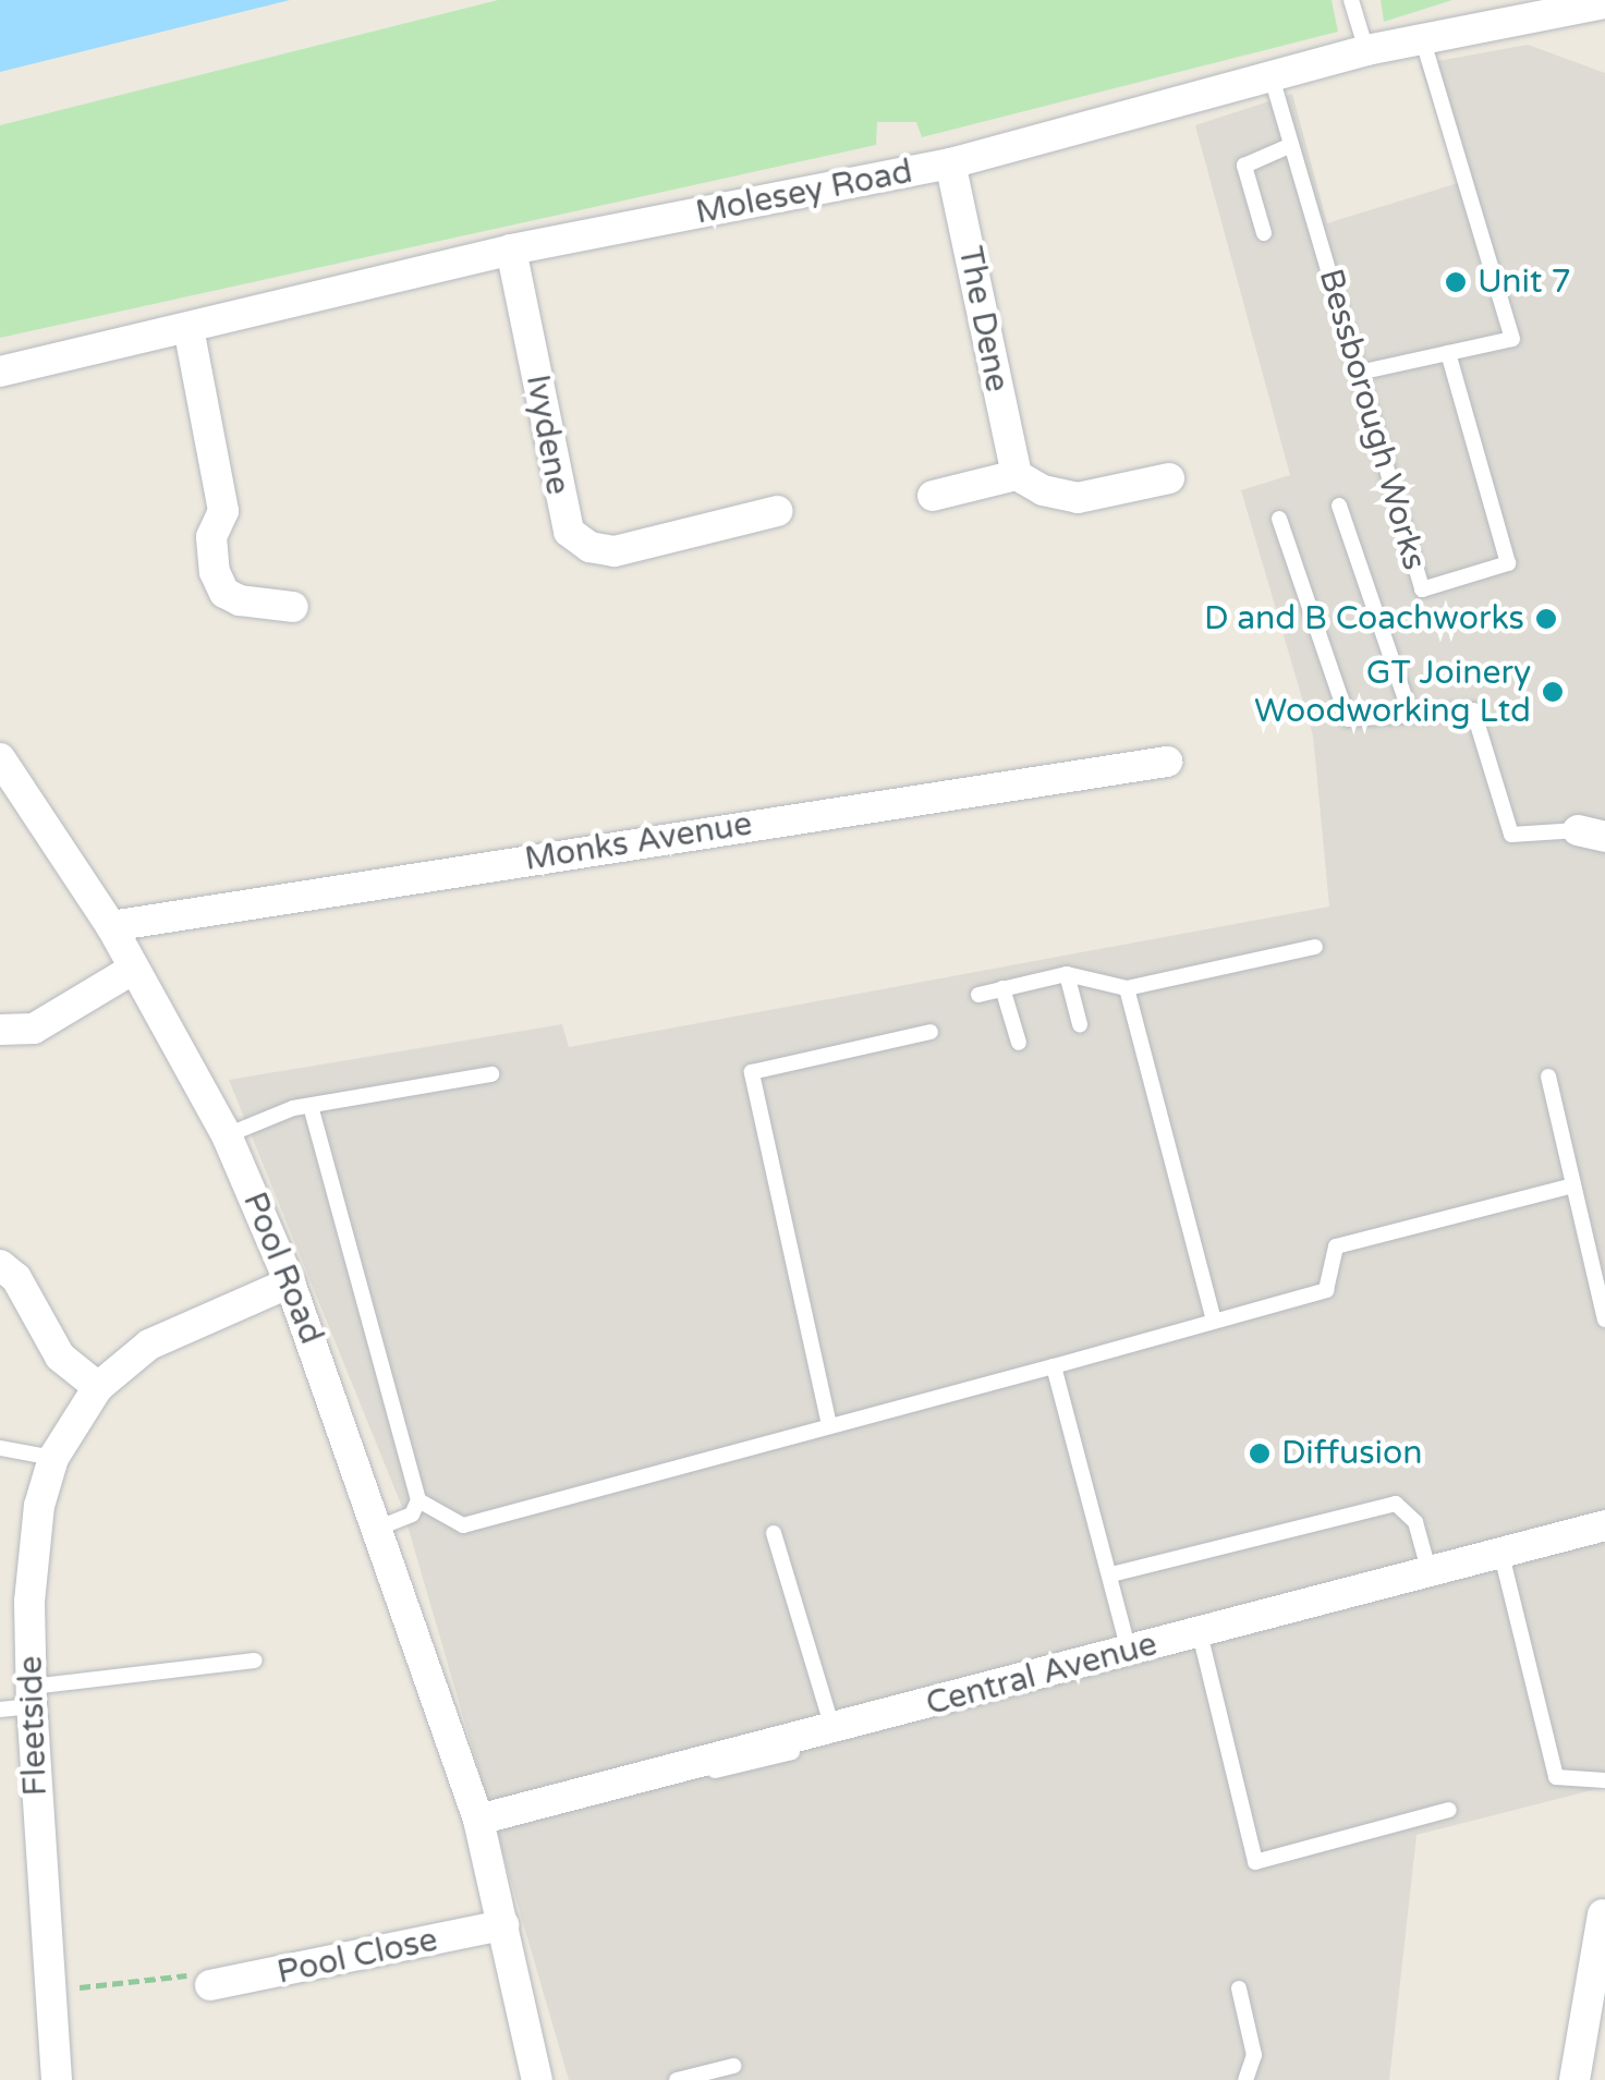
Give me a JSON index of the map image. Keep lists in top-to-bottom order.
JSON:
{
  "streets": {
    "street": [
      "Molesey Road",
      "The Dene",
      "Ivydene",
      "Monks Avenue",
      "Pool Road",
      "Central Avenue",
      "Fleetside",
      "Pool Close"
    ],
    "lane": ["Bessborough Works"]
  },
  "crossings": [
    ["Molesey Road", "The Dene"],
    ["Molesey Road", "Bessborough Works"],
    ["Molesey Road", "Ivydene"],
    ["Monks Avenue", "Pool Road"],
    ["Pool Road", "Central Avenue"],
    ["Pool Road", "Fleetside"],
    ["Pool Road", "Pool Close"]
  ],
  "places": [
    "Unit 7",
    "D and B Coachworks",
    "GT Joinery Woodworking Ltd",
    "Diffusion"
  ]
}
